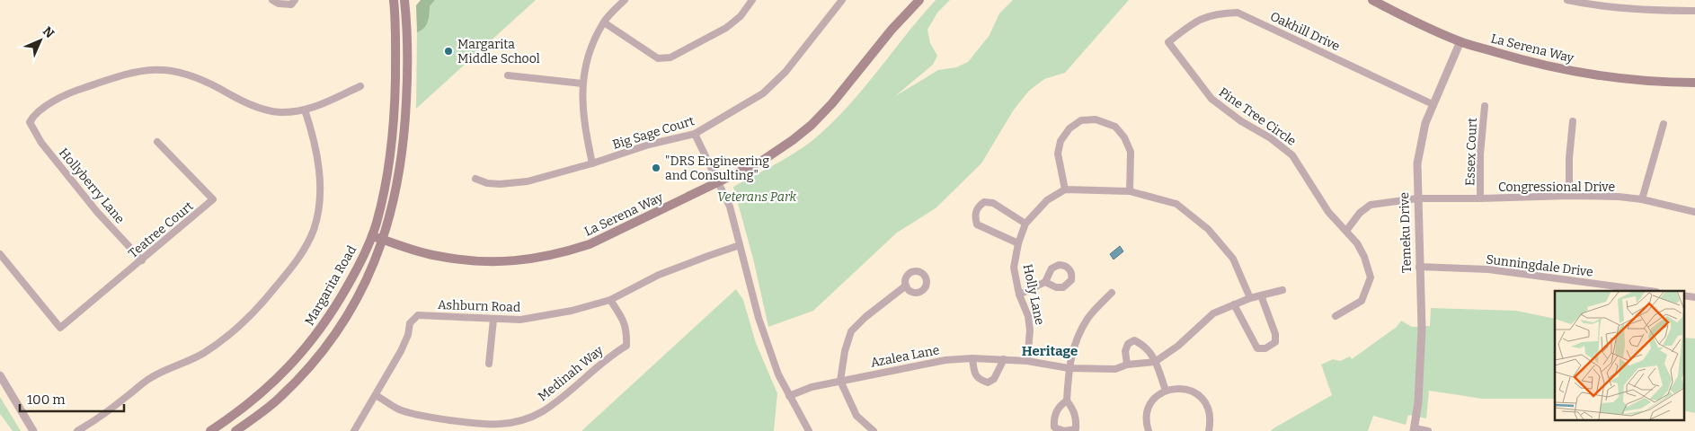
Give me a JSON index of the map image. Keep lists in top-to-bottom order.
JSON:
{
  "streets": {
    "main road": ["La Serena Way", "Margarita Road"],
    "street": [
      "Oakhill Drive",
      "Pine Tree Circle",
      "Big Sage Court",
      "Essex Court",
      "Hollyberry Lane",
      "Congressional Drive",
      "Teatree Court",
      "Temeku Drive",
      "Sunningdale Drive",
      "Holly Lane",
      "Ashburn Road",
      "Azalea Lane",
      "Medinah Way"
    ]
  },
  "crossings": [
    ["Oakhill Drive", "Pine Tree Circle"],
    ["Oakhill Drive", "Temeku Drive"],
    ["La Serena Way", "Temeku Drive"],
    ["La Serena Way", "Margarita Road"],
    ["Pine Tree Circle", "Congressional Drive"],
    ["Essex Court", "Congressional Drive"],
    ["Hollyberry Lane", "Teatree Court"],
    ["Congressional Drive", "Temeku Drive"],
    ["Temeku Drive", "Sunningdale Drive"],
    ["Holly Lane", "Azalea Lane"],
    ["Ashburn Road", "Medinah Way"]
  ],
  "districts": ["Heritage"],
  "parks": ["Veterans Park"],
  "places": ["Margarita Middle School", "\"DRS Engineering and Consulting\""],
  "scale_bar": "100 m",
  "north": "top right"
}
